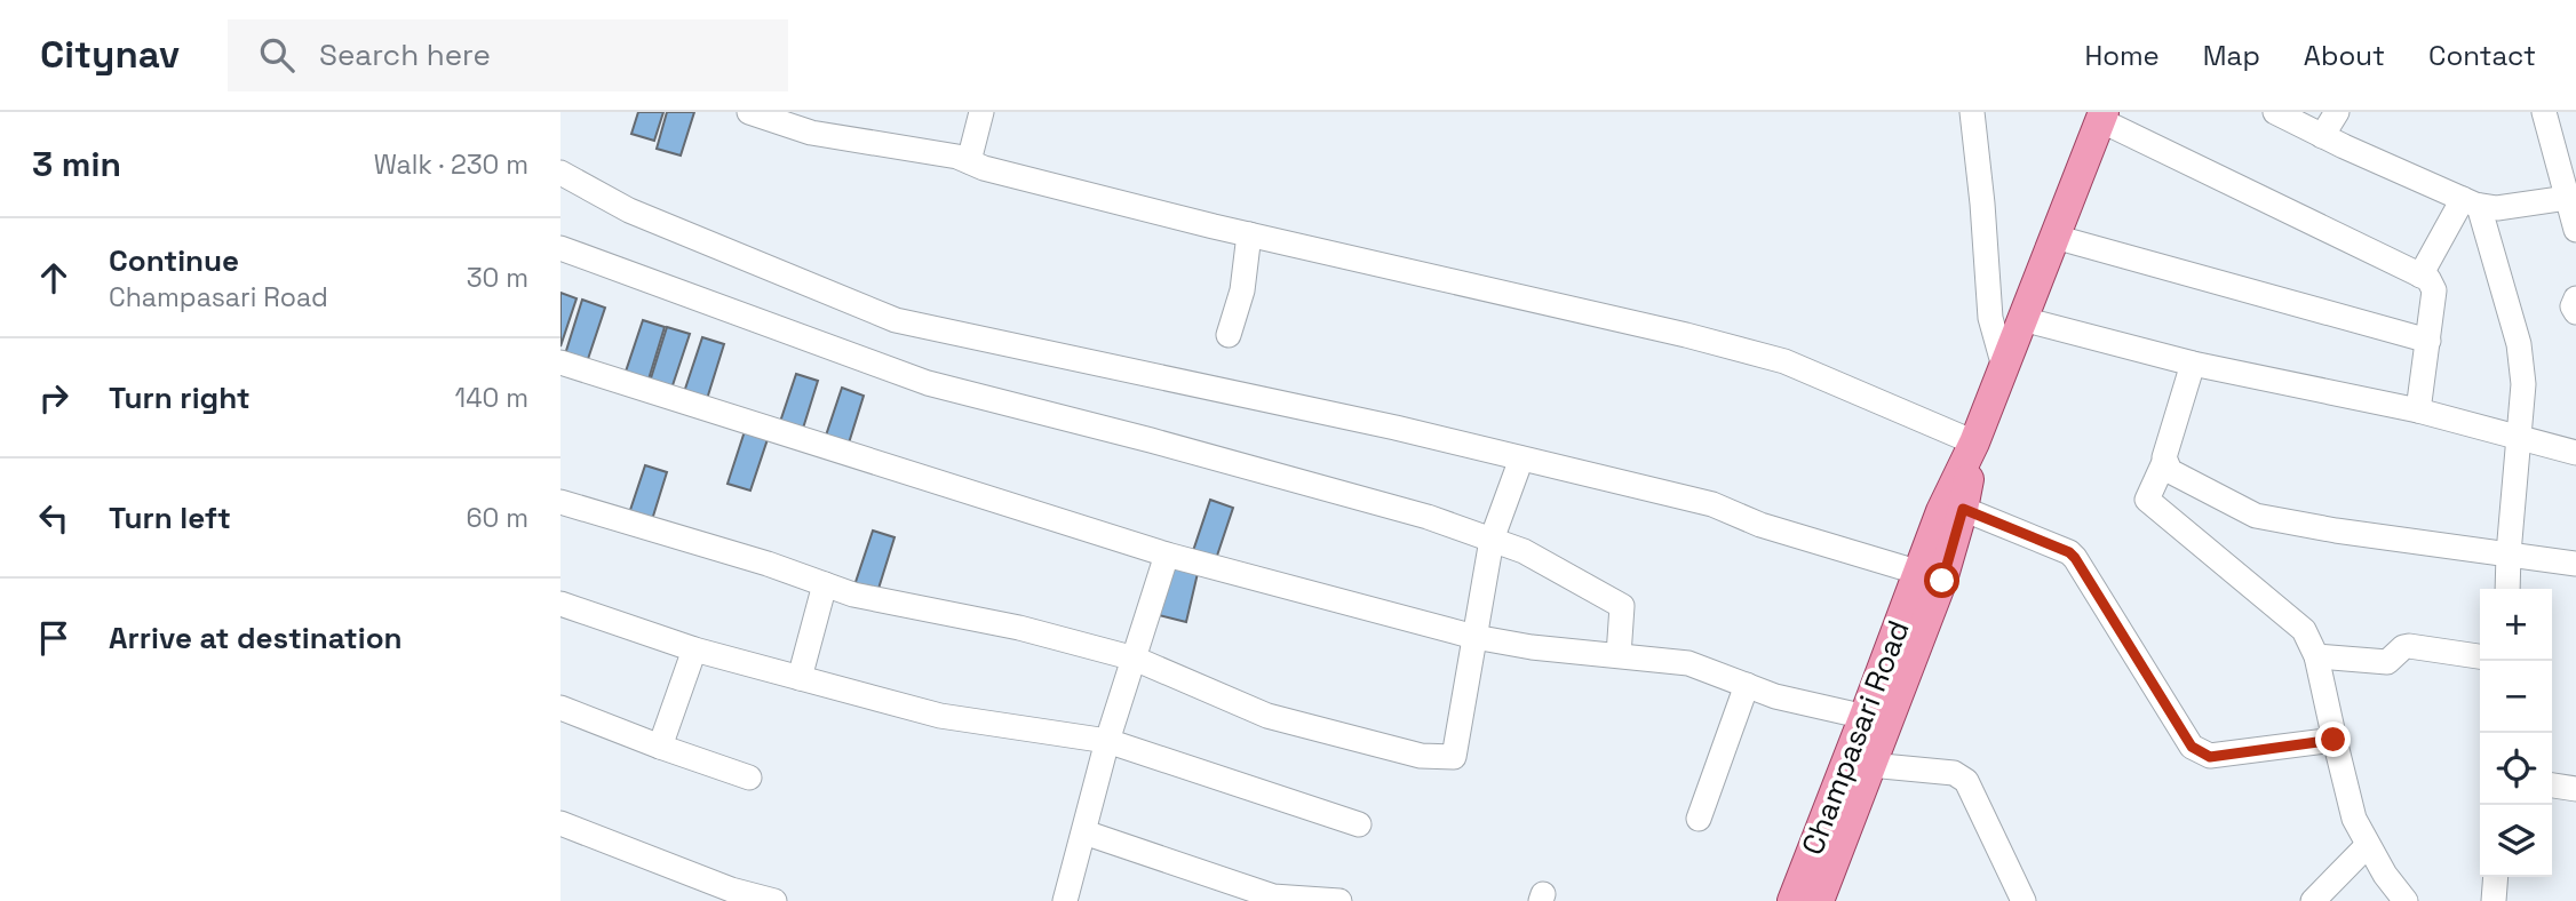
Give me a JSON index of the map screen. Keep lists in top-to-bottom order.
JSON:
{
  "streets": {
    "main road": ["Champasari Road"]
  },
  "page": {
    "header": "Citynav",
    "search": "Search here",
    "nav": [
      "Home",
      "Map",
      "About",
      "Contact"
    ],
    "heading": ["3 min", "Walk · 230 m"],
    "list": [
      ["Continue", "Champasari Road", "30 m"],
      ["Turn right", "140 m"],
      ["Turn left", "60 m"],
      "Arrive at destination"
    ],
    "map_buttons": ["+", "−"]
  }
}
